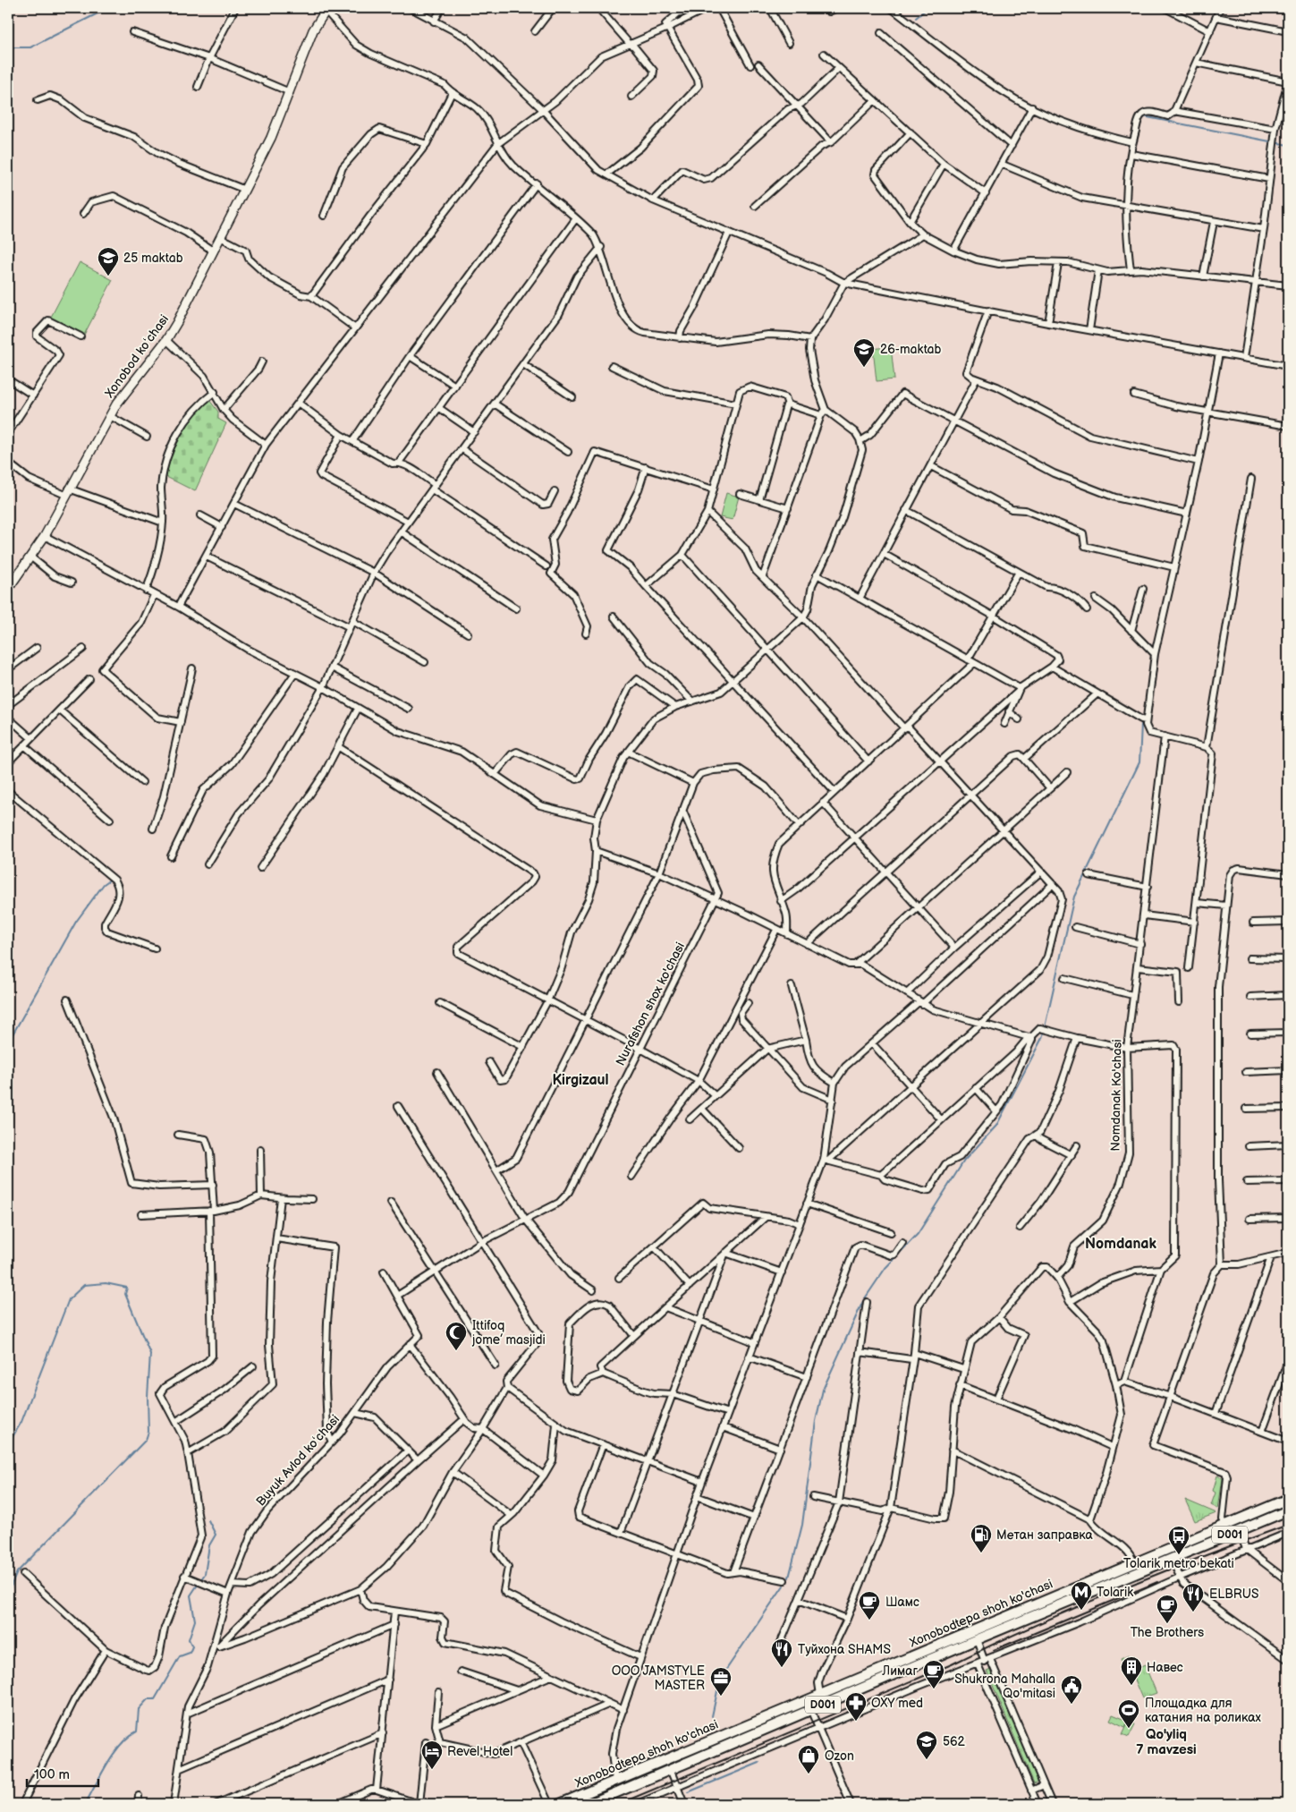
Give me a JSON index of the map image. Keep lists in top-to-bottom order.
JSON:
{
  "streets": {
    "highway": ["D001", "Xonobodtepa shoh ko'chasi"],
    "main road": ["Xonobod koʻchasi"],
    "street": ["Nurafshon shox ko'chasi", "Nomdanak Ko'chasi", "Buyuk Avlod koʻchasi"]
  },
  "districts": ["Kirgizaul", "Nomdanak", "Qo'yliq 7 mavzesi"],
  "places": {
    "school or university": ["25 maktab", "26-maktab", "562"],
    "mosque": ["Ittifoq jome’ masjidi"],
    "fuel station": ["Метан заправка"],
    "bus stop": ["Tolarik metro bekati"],
    "metro station": ["Tolarik"],
    "restaurant": ["ELBRUS", "Туйхона SHAMS"],
    "cafe": ["Шамс", "The Brothers", "Лимаг"],
    "building": ["Навес"],
    "office": ["OOO JAMSTYLE MASTER"],
    "public building": ["Shukrona Mahalla Qo'mitasi"],
    "pharmacy": ["OXY med"],
    "sports": ["Площадка для катания на роликах"],
    "hotel": ["Revel Hotel"],
    "shop": ["Ozon"]
  },
  "scale_bar": "100 m"
}
